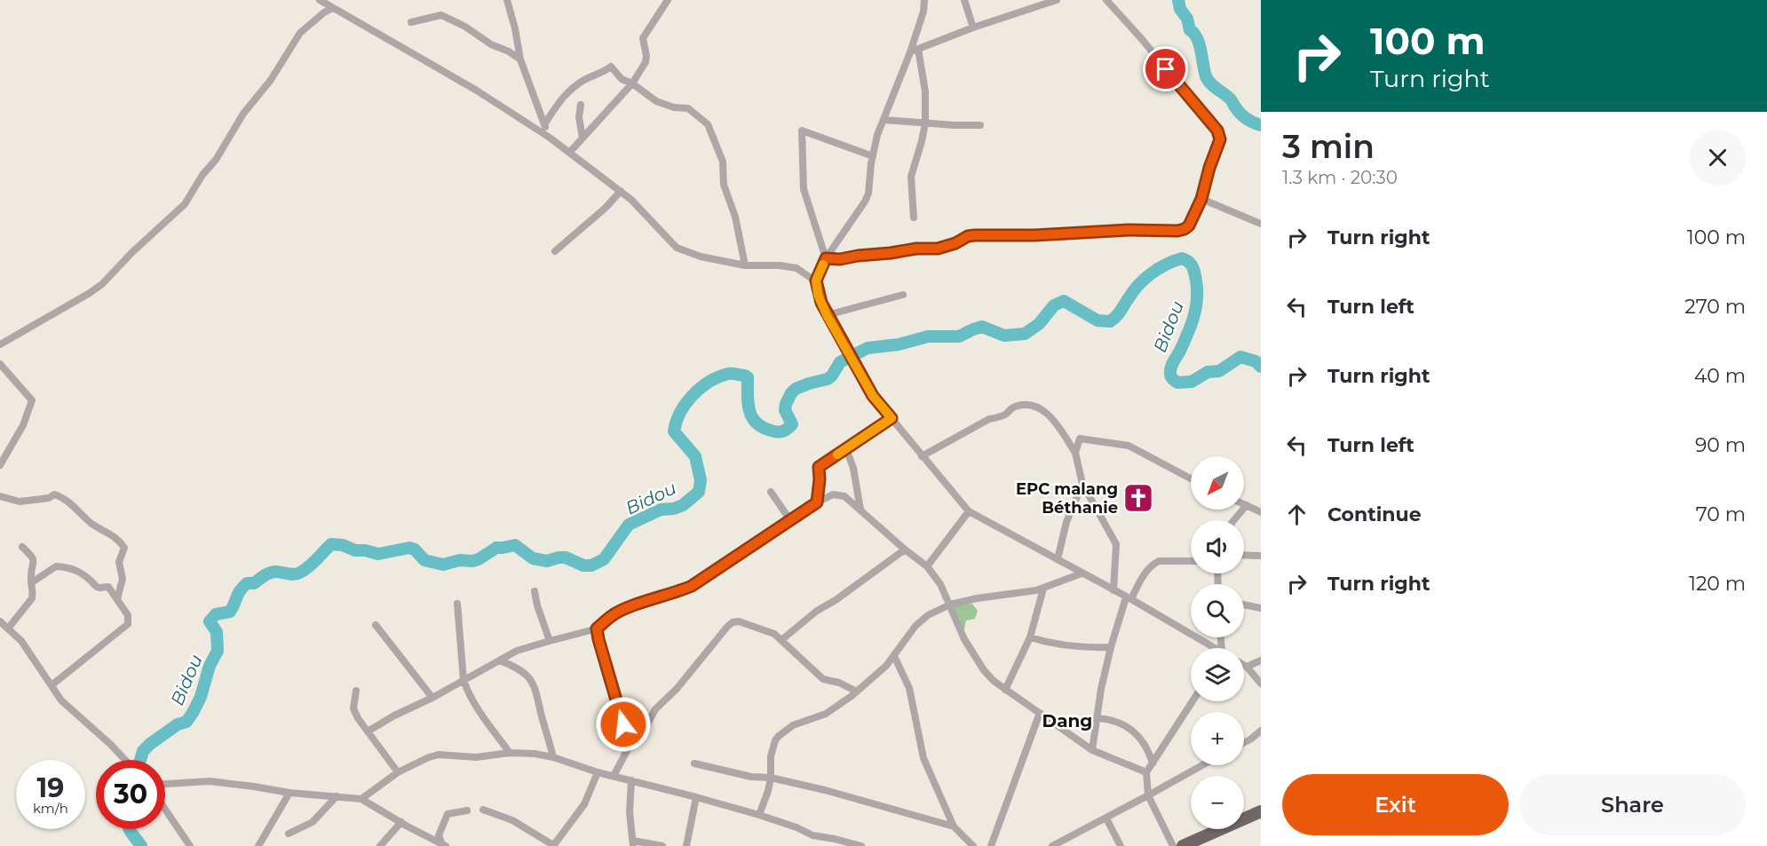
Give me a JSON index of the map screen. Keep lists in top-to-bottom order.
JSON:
{
  "districts": ["Dang"],
  "water": ["Bidou"],
  "places": {
    "church": ["EPC malang Béthanie"]
  },
  "north": "bottom left",
  "page": {
    "turn": ["100 m", "Turn right"],
    "heading": ["3 min", "1.3 km · 20:30"],
    "list": [
      {
        "name": "Turn right",
        "value": "100 m"
      },
      {
        "name": "Turn left",
        "value": "270 m"
      },
      {
        "name": "Turn right",
        "value": "40 m"
      },
      {
        "name": "Turn left",
        "value": "90 m"
      },
      {
        "name": "Continue",
        "value": "70 m"
      },
      {
        "name": "Turn right",
        "value": "120 m"
      }
    ],
    "map_buttons": ["+", "−"],
    "speed": "19 km/h",
    "limit": "30",
    "buttons": ["Exit", "Share"]
  }
}
